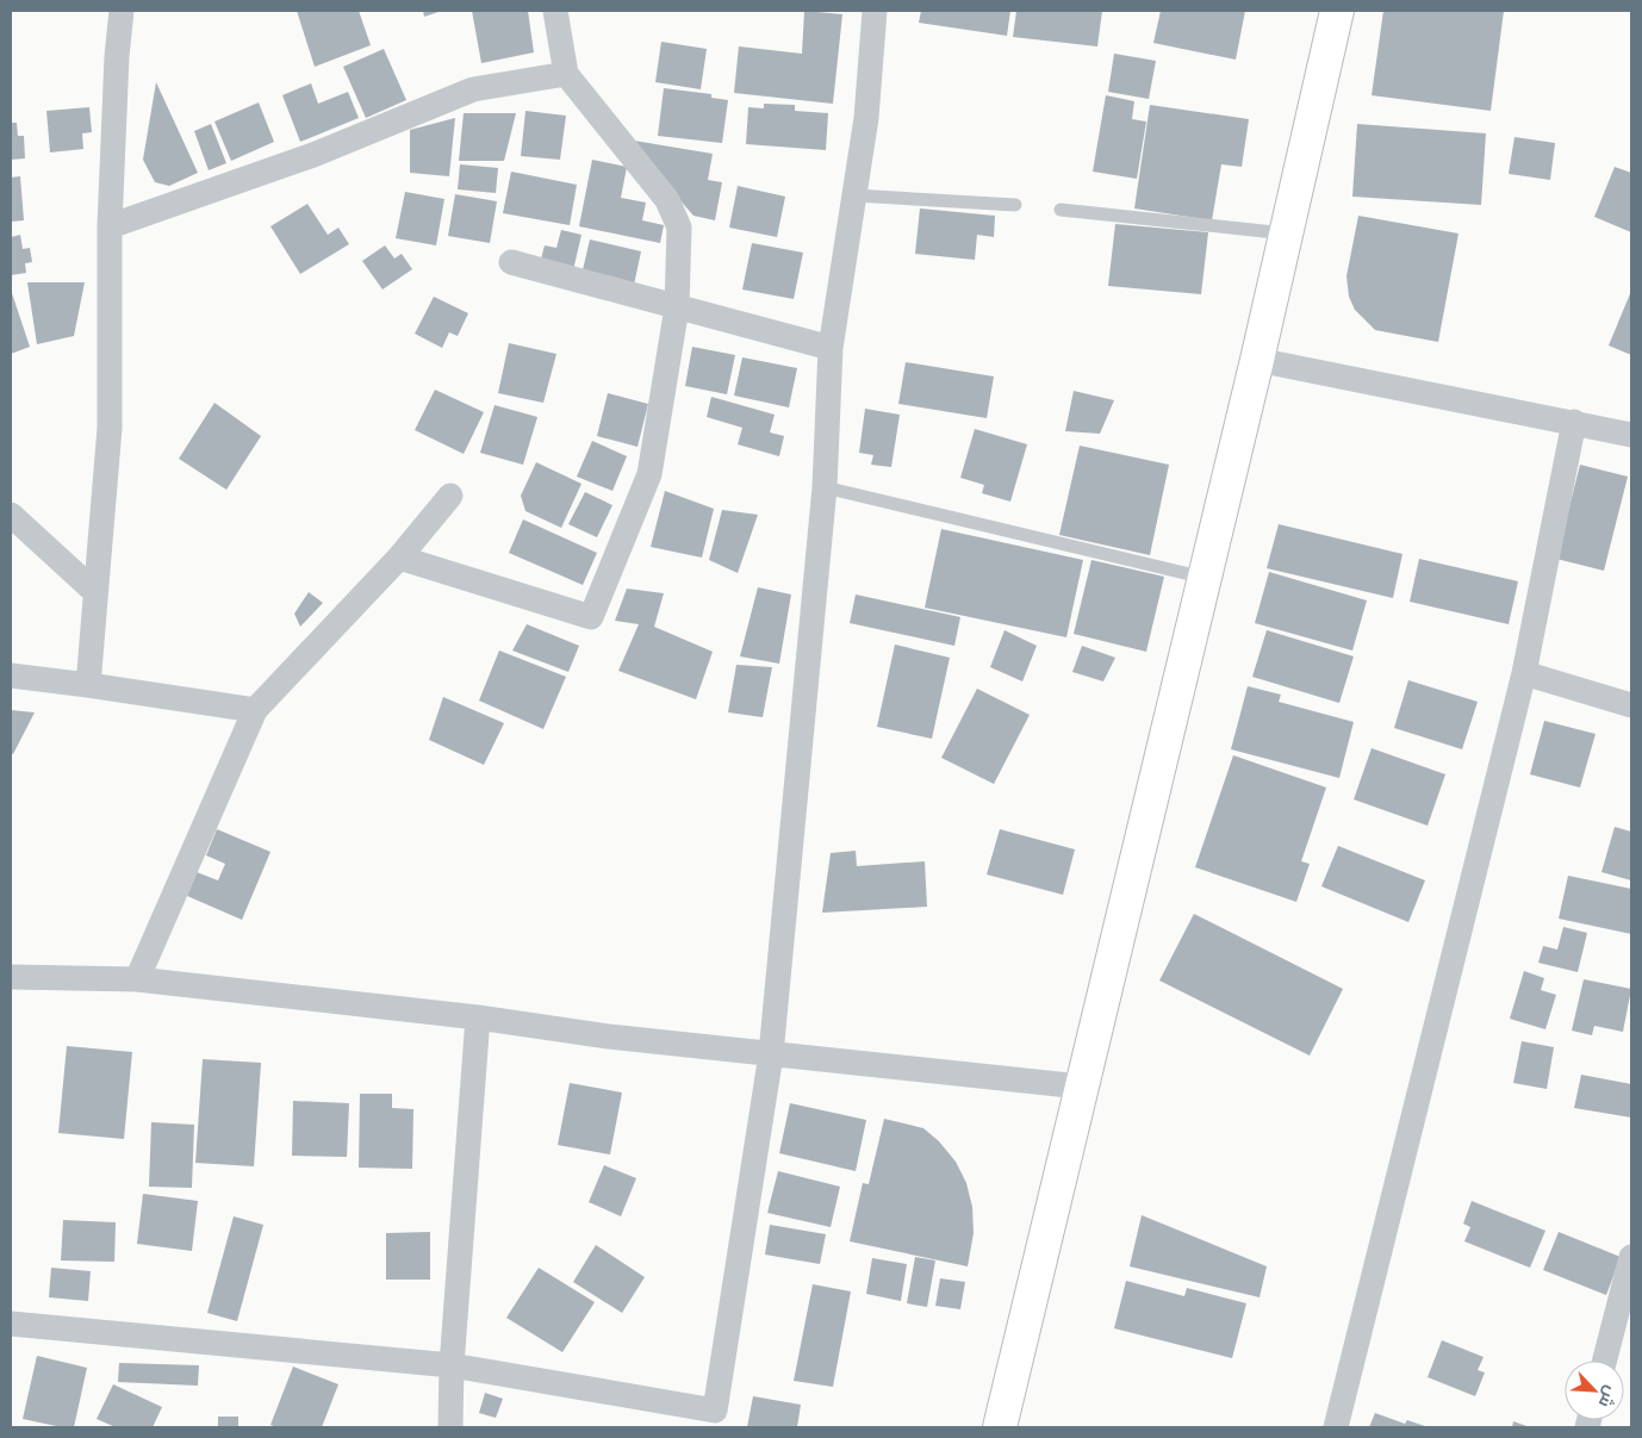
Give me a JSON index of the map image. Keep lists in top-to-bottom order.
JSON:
{
  "north": "bottom right"
}
